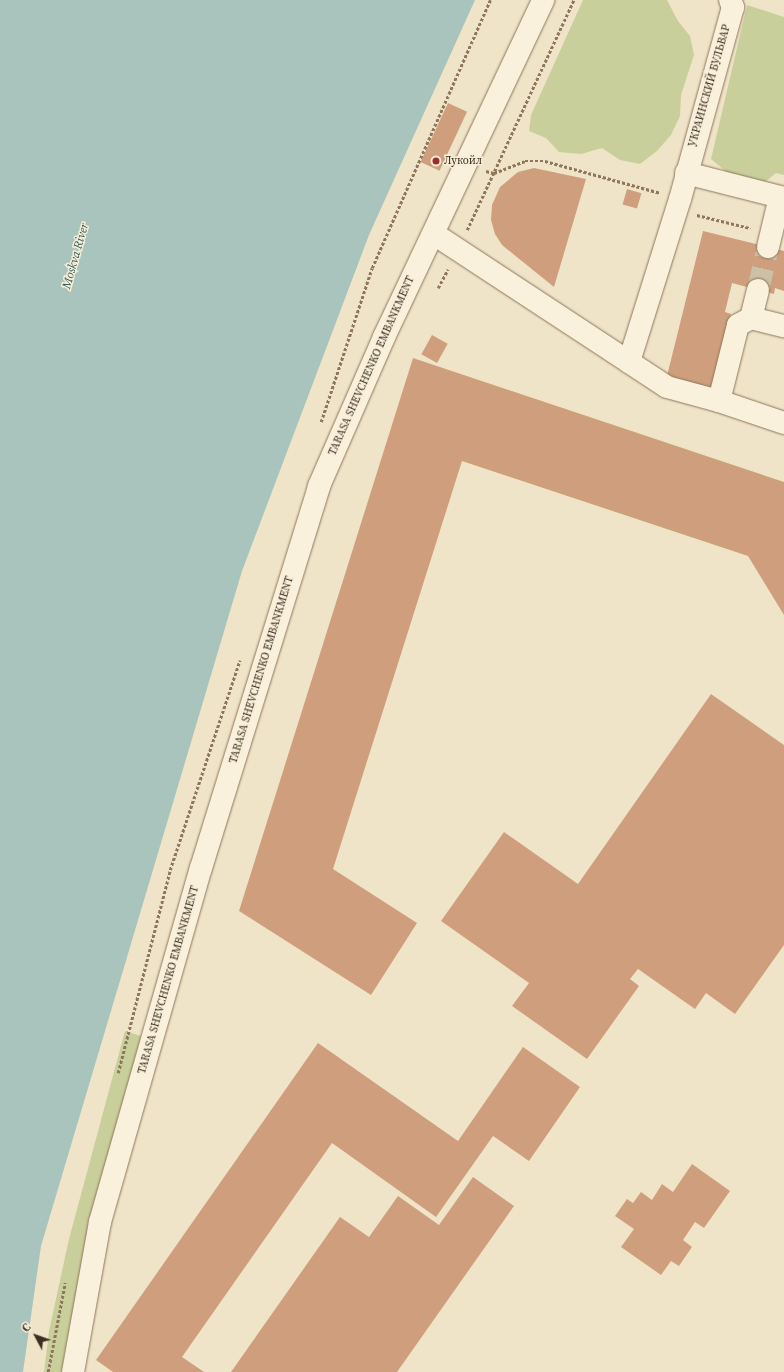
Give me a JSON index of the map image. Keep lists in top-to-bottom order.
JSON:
{
  "streets": {
    "street": ["УКРАИНСКИЙ БУЛЬВАР", "TARASA SHEVCHENKO EMBANKMENT"]
  },
  "water": ["Moskva River"],
  "places": ["Лукойл"],
  "north": "top left"
}
